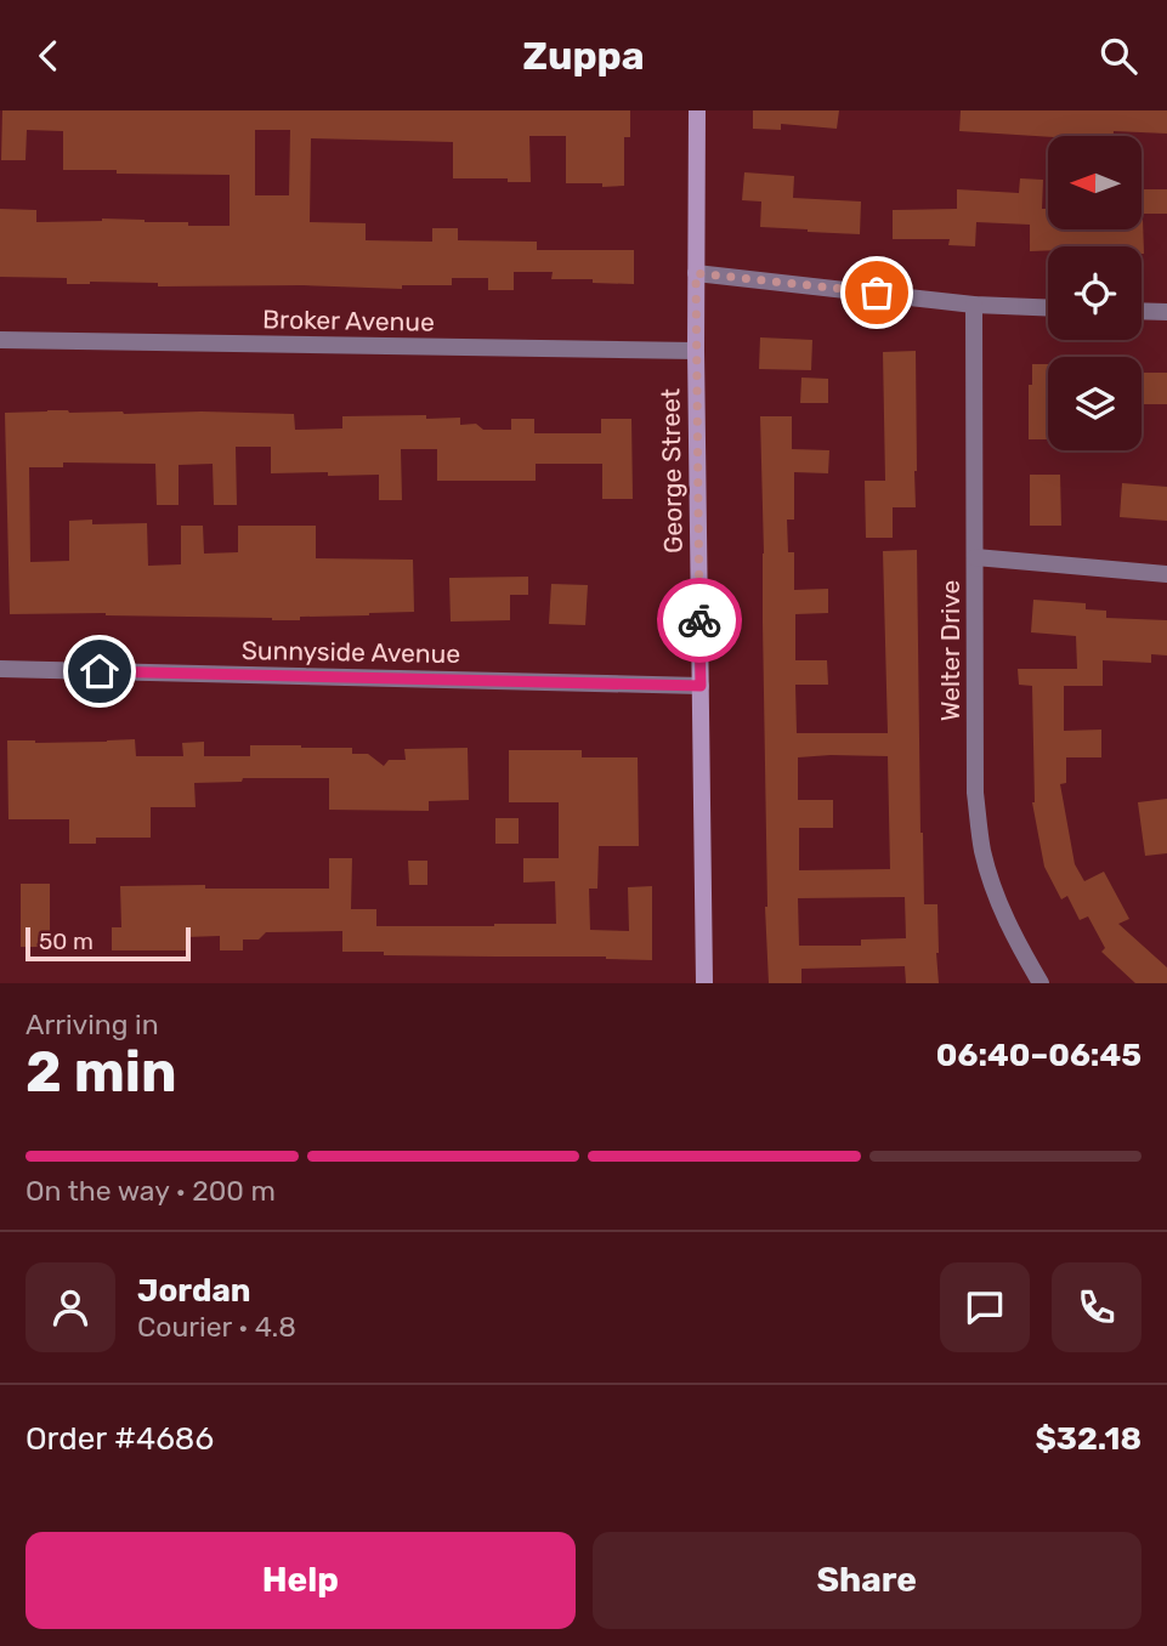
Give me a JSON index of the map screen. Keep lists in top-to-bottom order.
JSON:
{
  "streets": {
    "street": [
      "Broker Avenue",
      "George Street",
      "Welter Drive",
      "Sunnyside Avenue"
    ]
  },
  "crossings": [
    ["Broker Avenue", "George Street"],
    ["George Street", "Sunnyside Avenue"]
  ],
  "scale_bar": "50 m",
  "north": "left",
  "page": {
    "header": "Zuppa",
    "scale": "50 m",
    "heading": ["2 min", "Arriving in", "06:40–06:45"],
    "panel": [
      "Jordan",
      "Courier · 4.8",
      "Order #4686",
      "$32.18"
    ],
    "bar": "On the way · 200 m",
    "buttons": ["Help", "Share"]
  }
}
